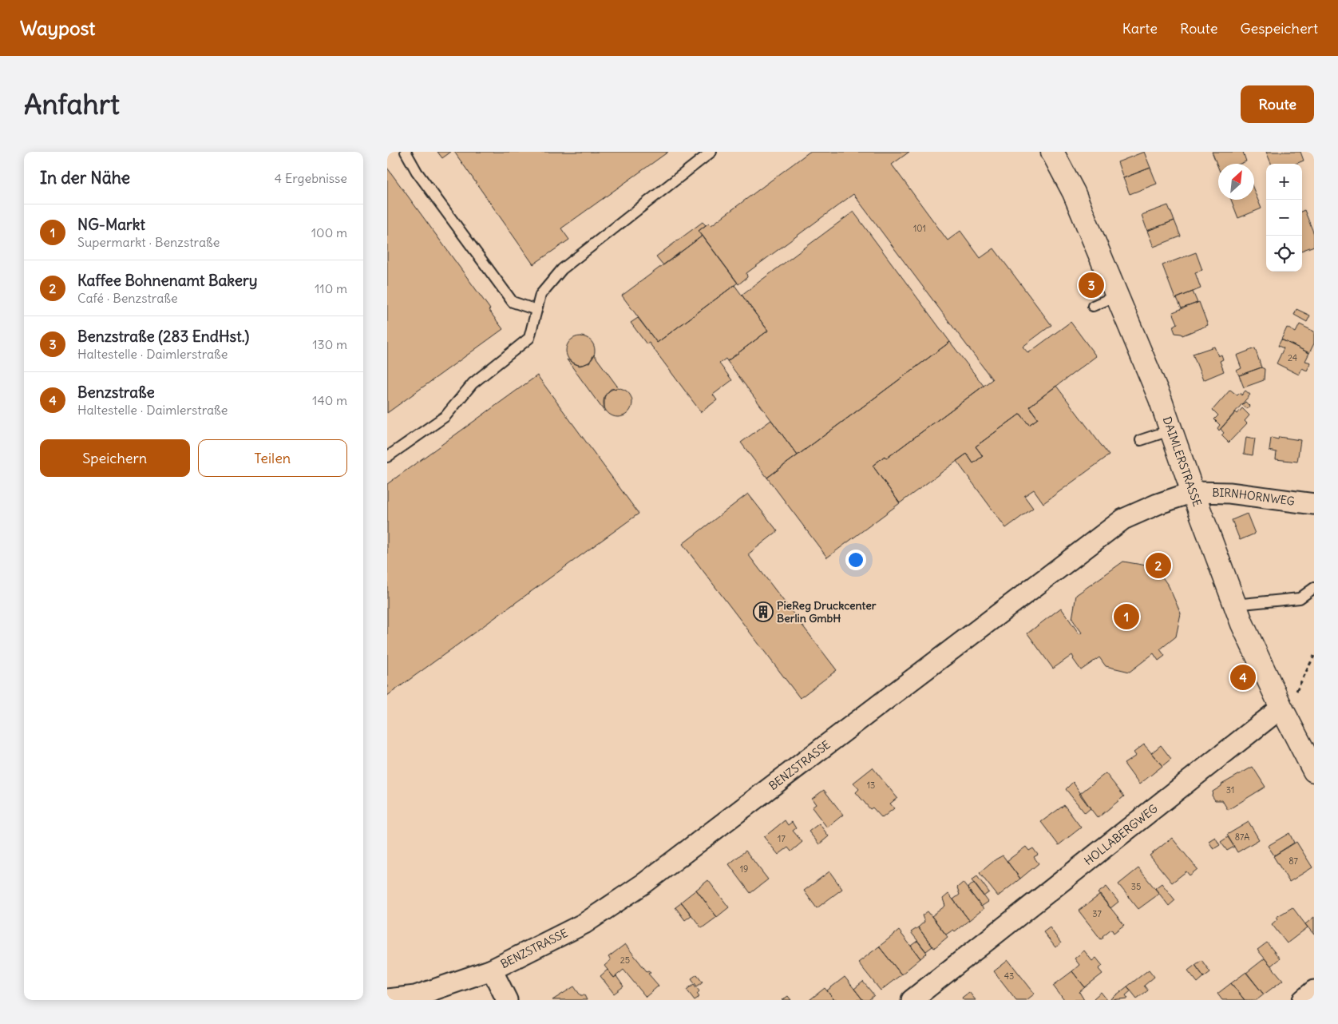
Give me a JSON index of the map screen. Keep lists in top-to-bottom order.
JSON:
{
  "streets": {
    "street": [
      "DAIMLERSTRASSE",
      "BIRNHORNWEG",
      "BENZSTRASSE",
      "HOLLABERGWEG"
    ]
  },
  "crossings": [
    ["DAIMLERSTRASSE", "BIRNHORNWEG"],
    ["DAIMLERSTRASSE", "BENZSTRASSE"],
    ["DAIMLERSTRASSE", "HOLLABERGWEG"],
    ["BIRNHORNWEG", "BENZSTRASSE"]
  ],
  "places": {
    "building": ["PieReg Druckcenter Berlin GmbH"]
  },
  "house_numbers": [
    "101",
    "24",
    "13",
    "31",
    "87A",
    "17",
    "87",
    "19",
    "35",
    "37",
    "25",
    "43"
  ],
  "north": "top right",
  "page": {
    "header": "Waypost",
    "nav": ["Karte", "Route", "Gespeichert"],
    "buttons": [
      "Route",
      ["Speichern", "Teilen"]
    ],
    "title": "Anfahrt",
    "heading": ["In der Nähe", "4 Ergebnisse"],
    "map_buttons": ["+", "−"],
    "list": [
      {
        "mark": "1",
        "name": "NG-Markt",
        "note": "Supermarkt · Benzstraße",
        "value": "100 m"
      },
      {
        "mark": "2",
        "name": "Kaffee Bohnenamt Bakery",
        "note": "Café · Benzstraße",
        "value": "110 m"
      },
      {
        "mark": "3",
        "name": "Benzstraße (283 EndHst.)",
        "note": "Haltestelle · Daimlerstraße",
        "value": "130 m"
      },
      {
        "mark": "4",
        "name": "Benzstraße",
        "note": "Haltestelle · Daimlerstraße",
        "value": "140 m"
      }
    ],
    "pins": [
      "3",
      "2",
      "1",
      "4"
    ]
  }
}
